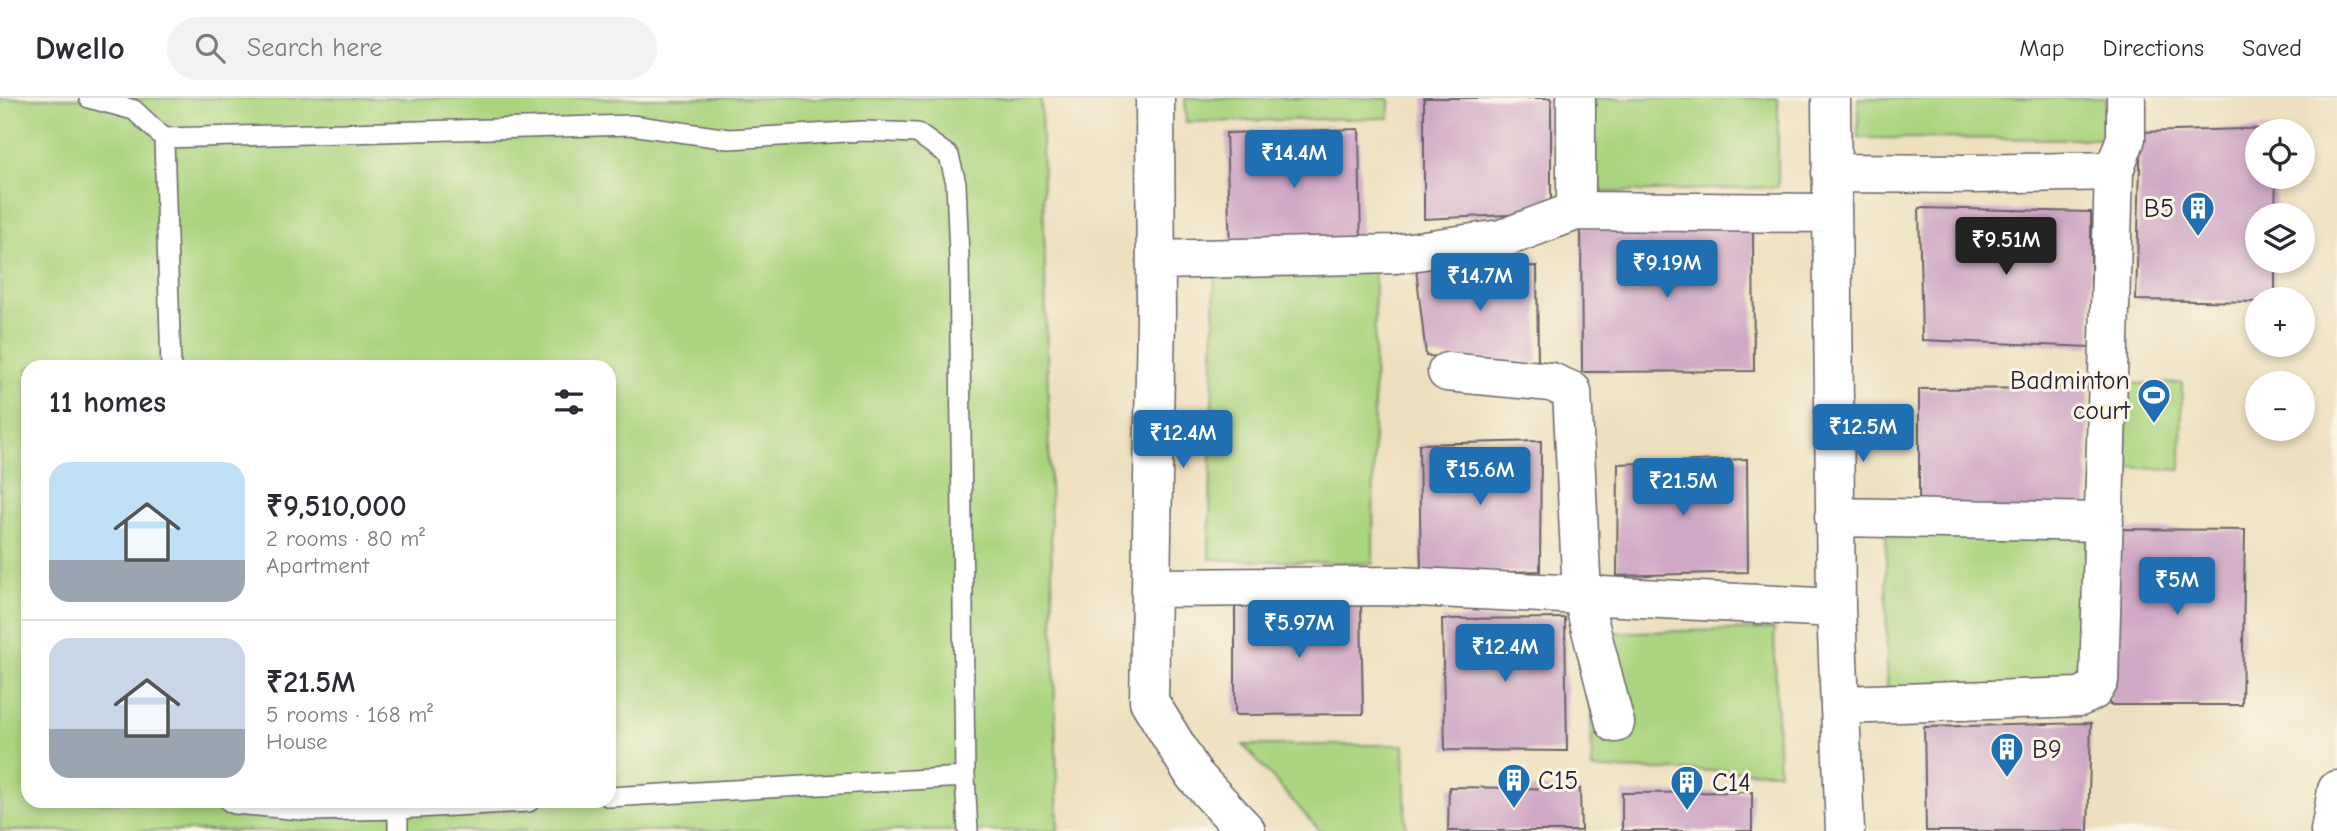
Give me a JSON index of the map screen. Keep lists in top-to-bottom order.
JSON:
{
  "places": {
    "building": [
      "B5",
      "B9",
      "C15",
      "C14"
    ],
    "sports": ["Badminton court"]
  },
  "page": {
    "header": "Dwello",
    "search": "Search here",
    "nav": ["Map", "Directions", "Saved"],
    "map_buttons": ["+", "−"],
    "price": [
      "₹14.4M",
      "₹9.51M",
      "₹9.19M",
      "₹14.7M",
      "₹12.5M",
      "₹12.4M",
      "₹15.6M",
      "₹21.5M",
      "₹5M",
      "₹5.97M",
      "₹12.4M"
    ],
    "heading": "11 homes",
    "list": [
      {
        "name": "₹9,510,000",
        "note": "2 rooms · 80 m² · Apartment"
      },
      {
        "name": "₹21.5M",
        "note": "5 rooms · 168 m² · House"
      }
    ]
  }
}
